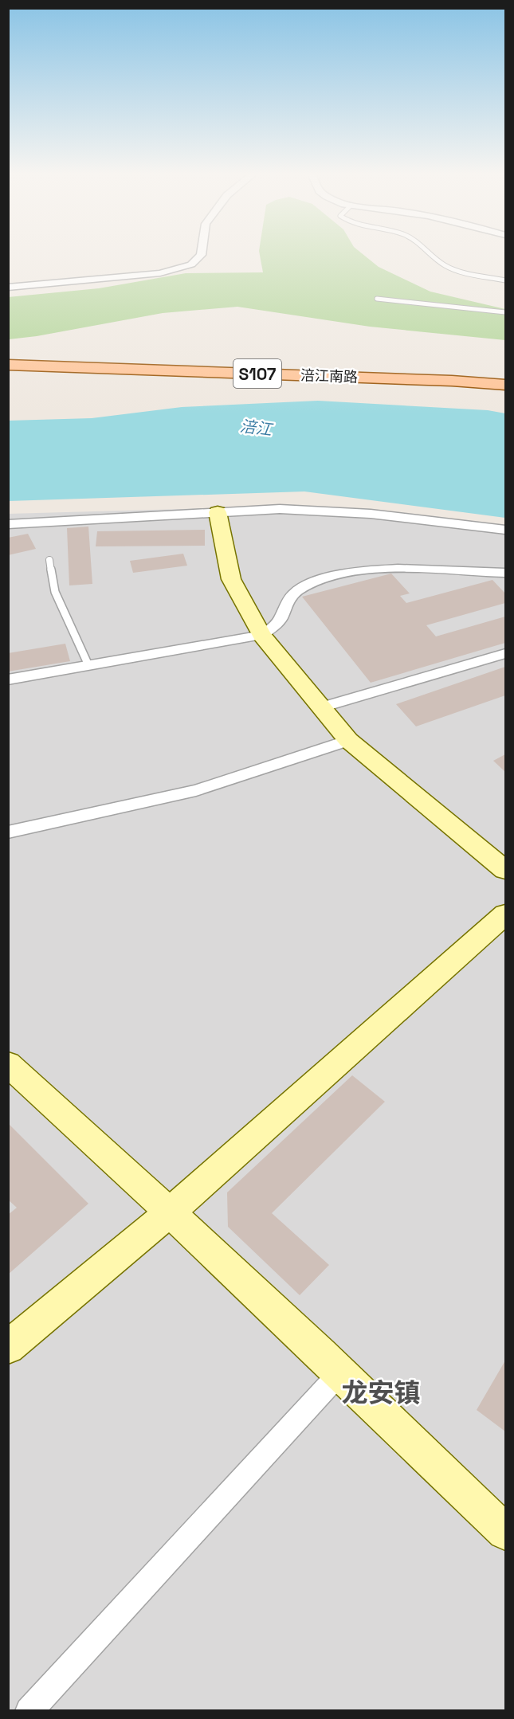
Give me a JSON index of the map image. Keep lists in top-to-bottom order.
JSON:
{
  "streets": {
    "main road": ["S107", "涪江南路"]
  },
  "districts": ["龙安镇"],
  "water": ["涪江"]
}
